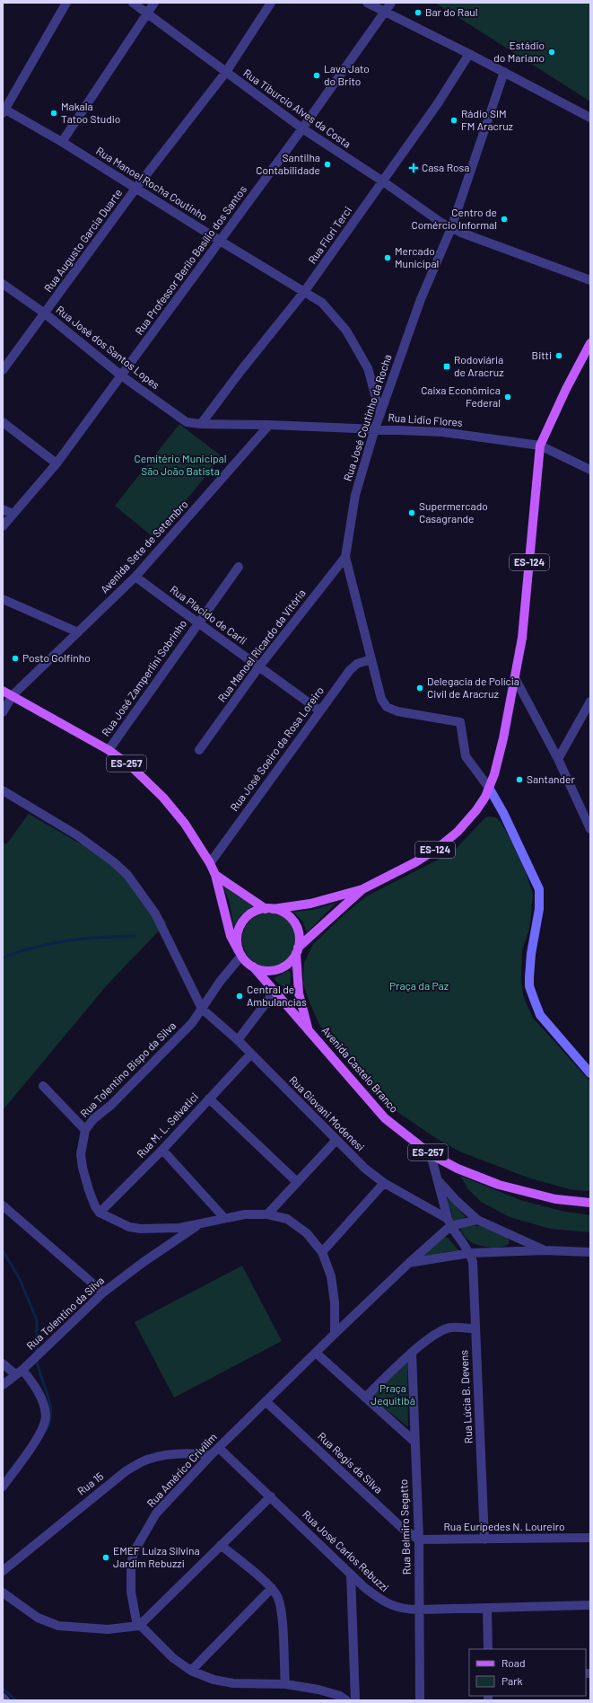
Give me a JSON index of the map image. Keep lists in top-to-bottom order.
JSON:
{
  "streets": {
    "main road": ["ES-124", "ES-257", "Avenida Castelo Branco"],
    "street": [
      "Rua Tiburcio Alves da Costa",
      "Rua Manoel Rocha Coutinho",
      "Rua Fiori Terci",
      "Rua Augusto Garcia Duarte",
      "Rua Professor Berilo Basílio dos Santos",
      "Rua José dos Santos Lopes",
      "Rua José Coutinho da Rocha",
      "Rua Lidio Flores",
      "Avenida Sete de Setembro",
      "Rua Placido de Carli",
      "Rua Manoel Ricardo da Vitória",
      "Rua José Zamperlini Sobrinho",
      "Rua José Soeiro da Rosa Loreiro",
      "Rua Tolentino Bispo da Silva",
      "Rua Giovani Modenesi",
      "Rua M. L. Selvatici",
      "Rua Tolentino da Silva",
      "Rua Lúcia B. Devens",
      "Rua Regis da Silva",
      "Rua Américo Crivilim",
      "Rua 15",
      "Rua Belmiro Segatto",
      "Rua Eurípedes N. Loureiro",
      "Rua José Carlos Rebuzzi"
    ]
  },
  "crossings": [
    ["Rua Tiburcio Alves da Costa", "Rua Fiori Terci"],
    ["Rua Tiburcio Alves da Costa", "Rua Augusto Garcia Duarte"],
    ["Rua Tiburcio Alves da Costa", "Rua Professor Berilo Basílio dos Santos"],
    ["Rua Tiburcio Alves da Costa", "Rua José Coutinho da Rocha"],
    ["Rua Manoel Rocha Coutinho", "Rua Fiori Terci"],
    ["Rua Manoel Rocha Coutinho", "Rua Augusto Garcia Duarte"],
    ["Rua Manoel Rocha Coutinho", "Rua Professor Berilo Basílio dos Santos"],
    ["Rua Manoel Rocha Coutinho", "Rua José Coutinho da Rocha"],
    ["Rua Fiori Terci", "Rua José dos Santos Lopes"],
    ["Rua Fiori Terci", "Rua Lidio Flores"],
    ["Rua Augusto Garcia Duarte", "Rua José dos Santos Lopes"],
    ["Rua Professor Berilo Basílio dos Santos", "Rua José dos Santos Lopes"],
    ["Rua José dos Santos Lopes", "Rua Lidio Flores"],
    ["Rua José Coutinho da Rocha", "Rua Lidio Flores"],
    ["Rua José Coutinho da Rocha", "ES-124"],
    ["Rua José Coutinho da Rocha", "Rua Manoel Ricardo da Vitória"],
    ["Rua José Coutinho da Rocha", "Rua José Soeiro da Rosa Loreiro"],
    ["Rua Lidio Flores", "Avenida Sete de Setembro"],
    ["Rua Lidio Flores", "ES-124"],
    ["Avenida Sete de Setembro", "Rua Placido de Carli"],
    ["Avenida Sete de Setembro", "ES-257"],
    ["ES-124", "ES-257"],
    ["ES-124", "Rua Tolentino Bispo da Silva"],
    ["ES-124", "Avenida Castelo Branco"],
    ["Rua Placido de Carli", "Rua Manoel Ricardo da Vitória"],
    ["Rua Placido de Carli", "Rua José Zamperlini Sobrinho"],
    ["Rua Placido de Carli", "Rua José Soeiro da Rosa Loreiro"],
    ["Rua José Zamperlini Sobrinho", "ES-257"],
    ["Rua José Soeiro da Rosa Loreiro", "ES-257"],
    ["ES-257", "Rua Tolentino Bispo da Silva"],
    ["ES-257", "Avenida Castelo Branco"],
    ["Rua Tolentino Bispo da Silva", "Avenida Castelo Branco"],
    ["Rua Tolentino Bispo da Silva", "Rua Giovani Modenesi"],
    ["Rua Tolentino Bispo da Silva", "Rua M. L. Selvatici"],
    ["Rua Giovani Modenesi", "Rua M. L. Selvatici"],
    ["Rua Giovani Modenesi", "Rua Américo Crivilim"],
    ["Rua Lúcia B. Devens", "Rua Eurípedes N. Loureiro"],
    ["Rua Regis da Silva", "Rua Américo Crivilim"],
    ["Rua Regis da Silva", "Rua Belmiro Segatto"],
    ["Rua Regis da Silva", "Rua Eurípedes N. Loureiro"],
    ["Rua Américo Crivilim", "Rua 15"],
    ["Rua Américo Crivilim", "Rua José Carlos Rebuzzi"],
    ["Rua Belmiro Segatto", "Rua Eurípedes N. Loureiro"],
    ["Rua Belmiro Segatto", "Rua José Carlos Rebuzzi"]
  ],
  "parks": ["Cemitério Municipal São João Batista", "Praça da Paz", "Praça Jequitibá"],
  "places": {
    "other": [
      "Bar do Raul",
      "Estádio do Mariano",
      "Lava Jato do Brito",
      "Makala Tatoo Studio",
      "Rádio SIM FM Aracruz",
      "Santilha Contabilidade",
      "Centro de Comércio Informal",
      "Mercado Municipal",
      "Bitti",
      "Caixa Econômica Federal",
      "Supermercado Casagrande",
      "Posto Golfinho",
      "Delegacia de Polícia Civil de Aracruz",
      "Santander",
      "Central de Ambulancias",
      "EMEF Luiza Silvina Jardim Rebuzzi"
    ],
    "health": ["Casa Rosa"],
    "transit": ["Rodoviária de Aracruz"]
  },
  "legend": ["Road", "Park"]
}
